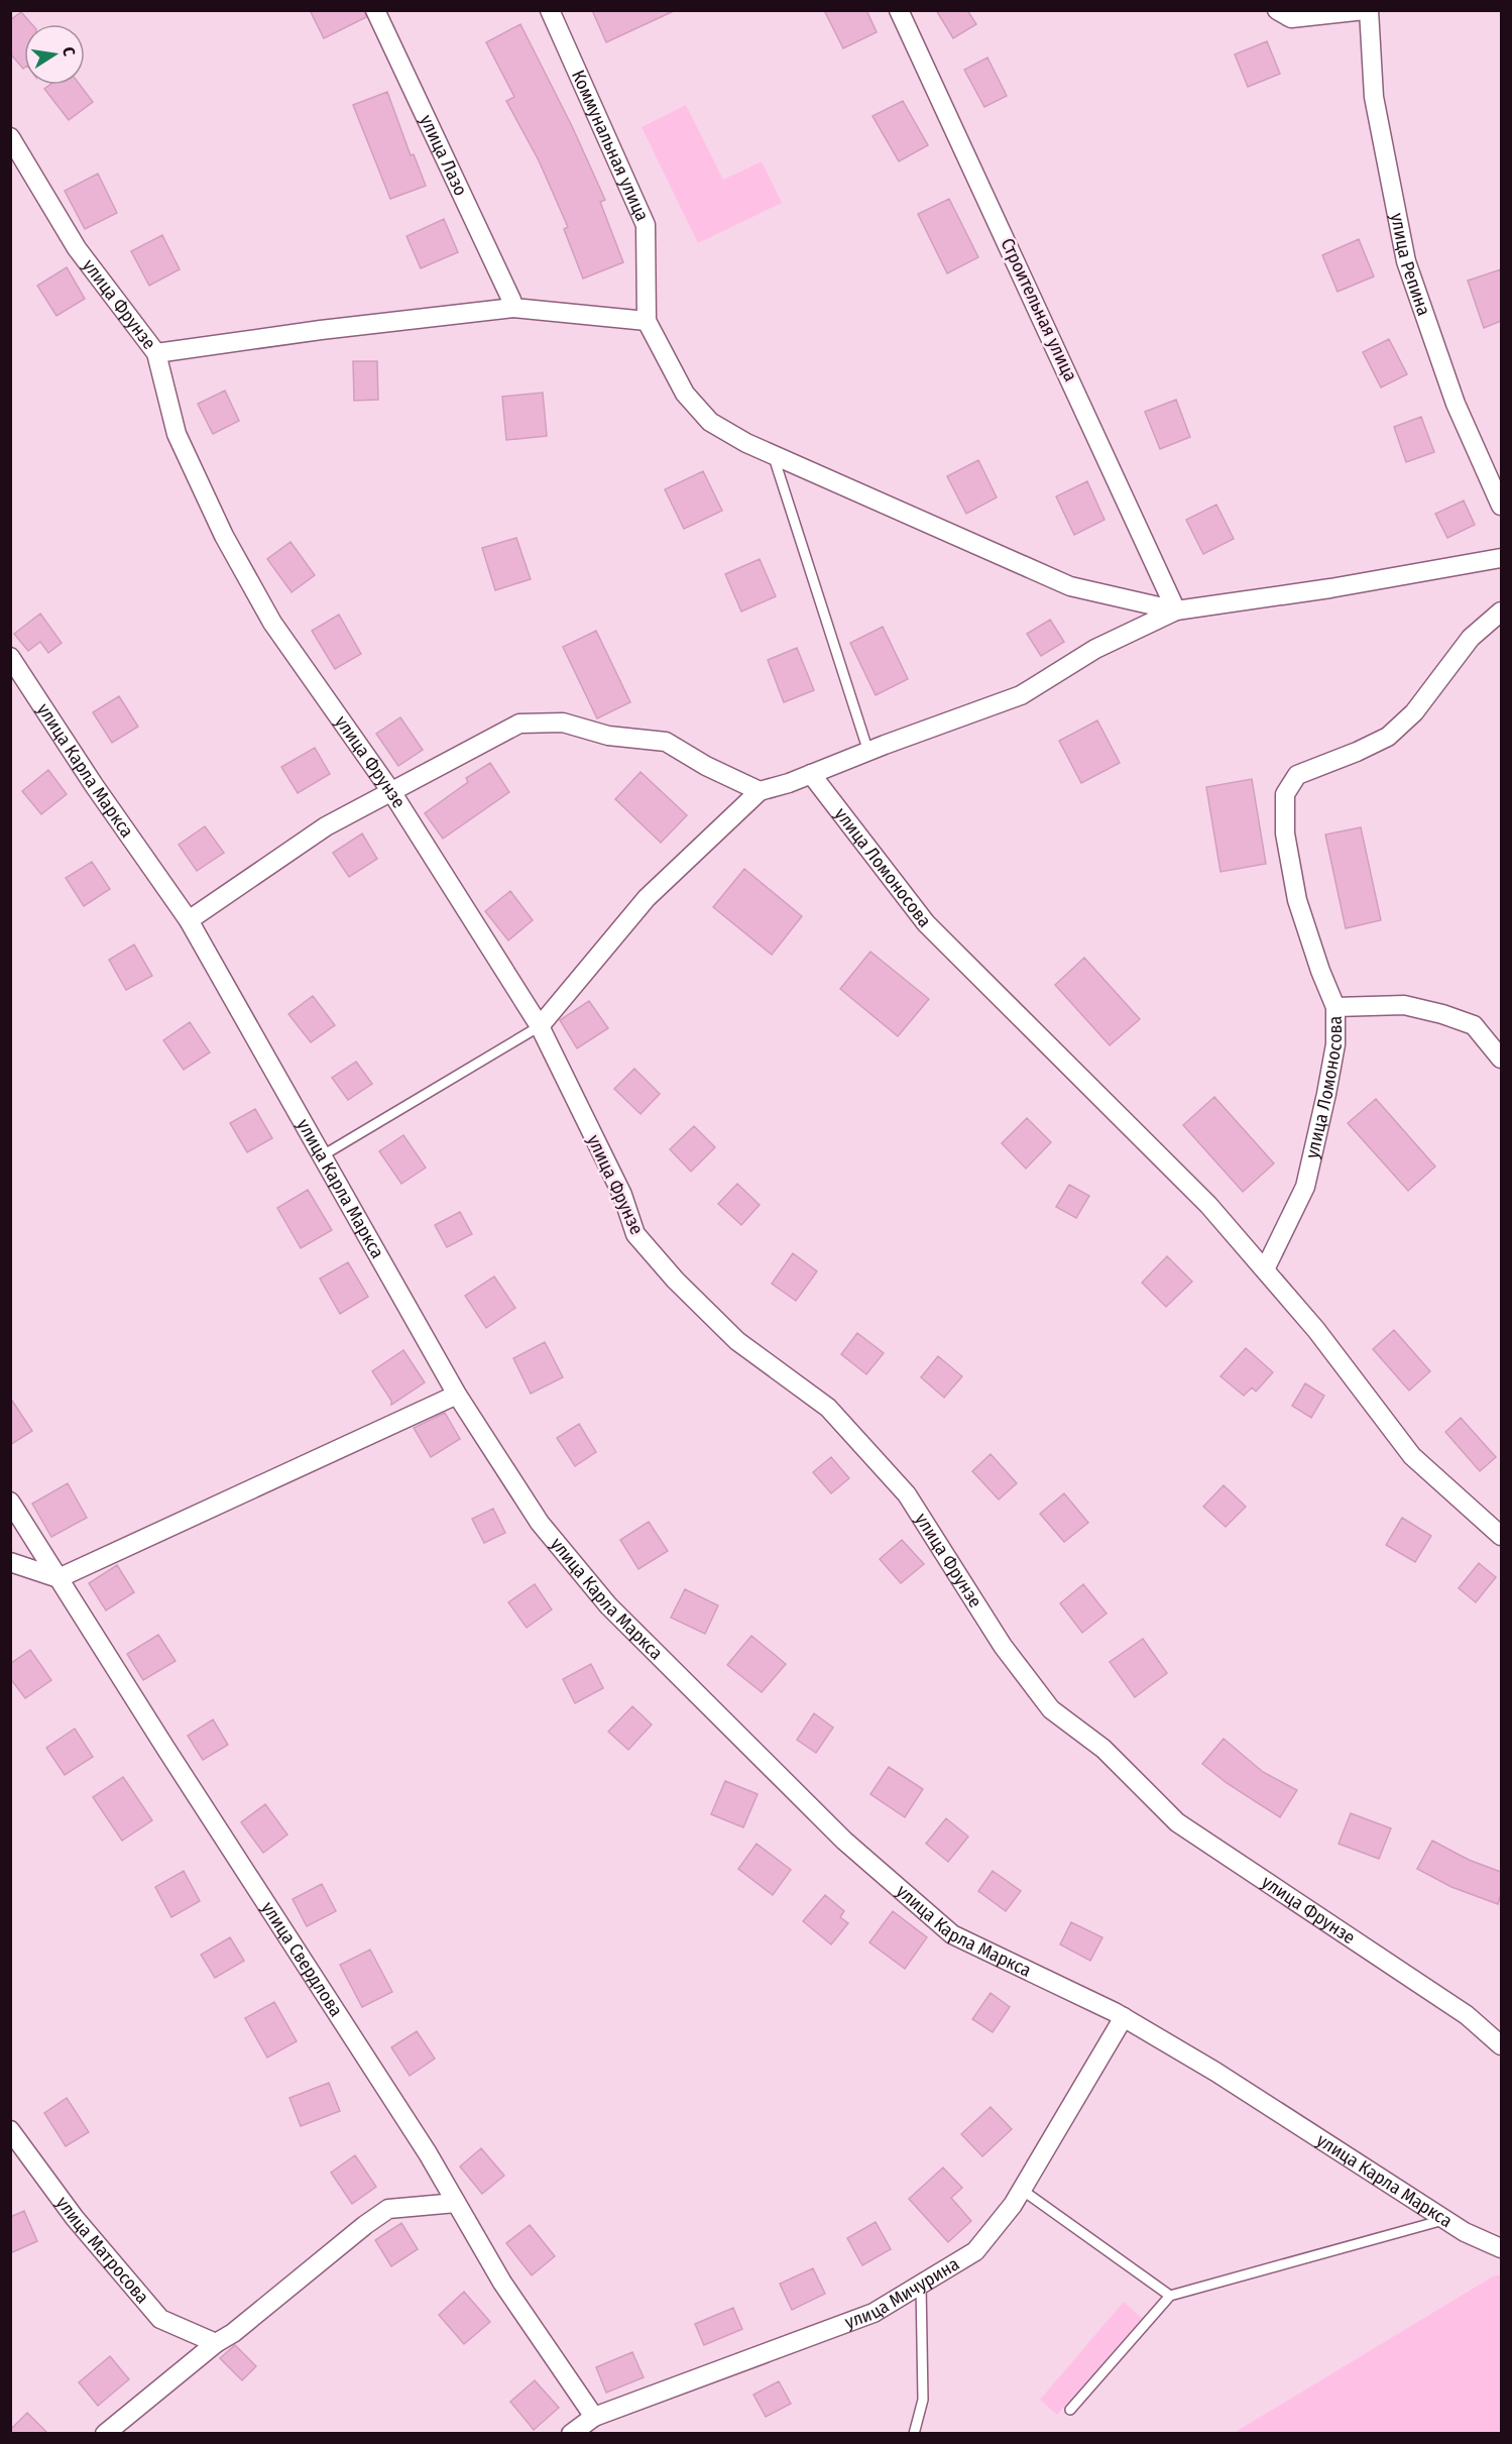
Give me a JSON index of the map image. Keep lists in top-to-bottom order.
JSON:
{
  "streets": {
    "street": [
      "Коммунальная улица",
      "улица Лазо",
      "улица Репина",
      "улица Фрунзе",
      "Строительная улица",
      "улица Карла Маркса",
      "улица Ломоносова",
      "улица Свердлова",
      "улица Матросова",
      "улица Мичурина"
    ]
  },
  "crossings": [
    ["улица Карла Маркса", "улица Мичурина"],
    ["улица Свердлова", "улица Мичурина"]
  ],
  "north": "right"
}
